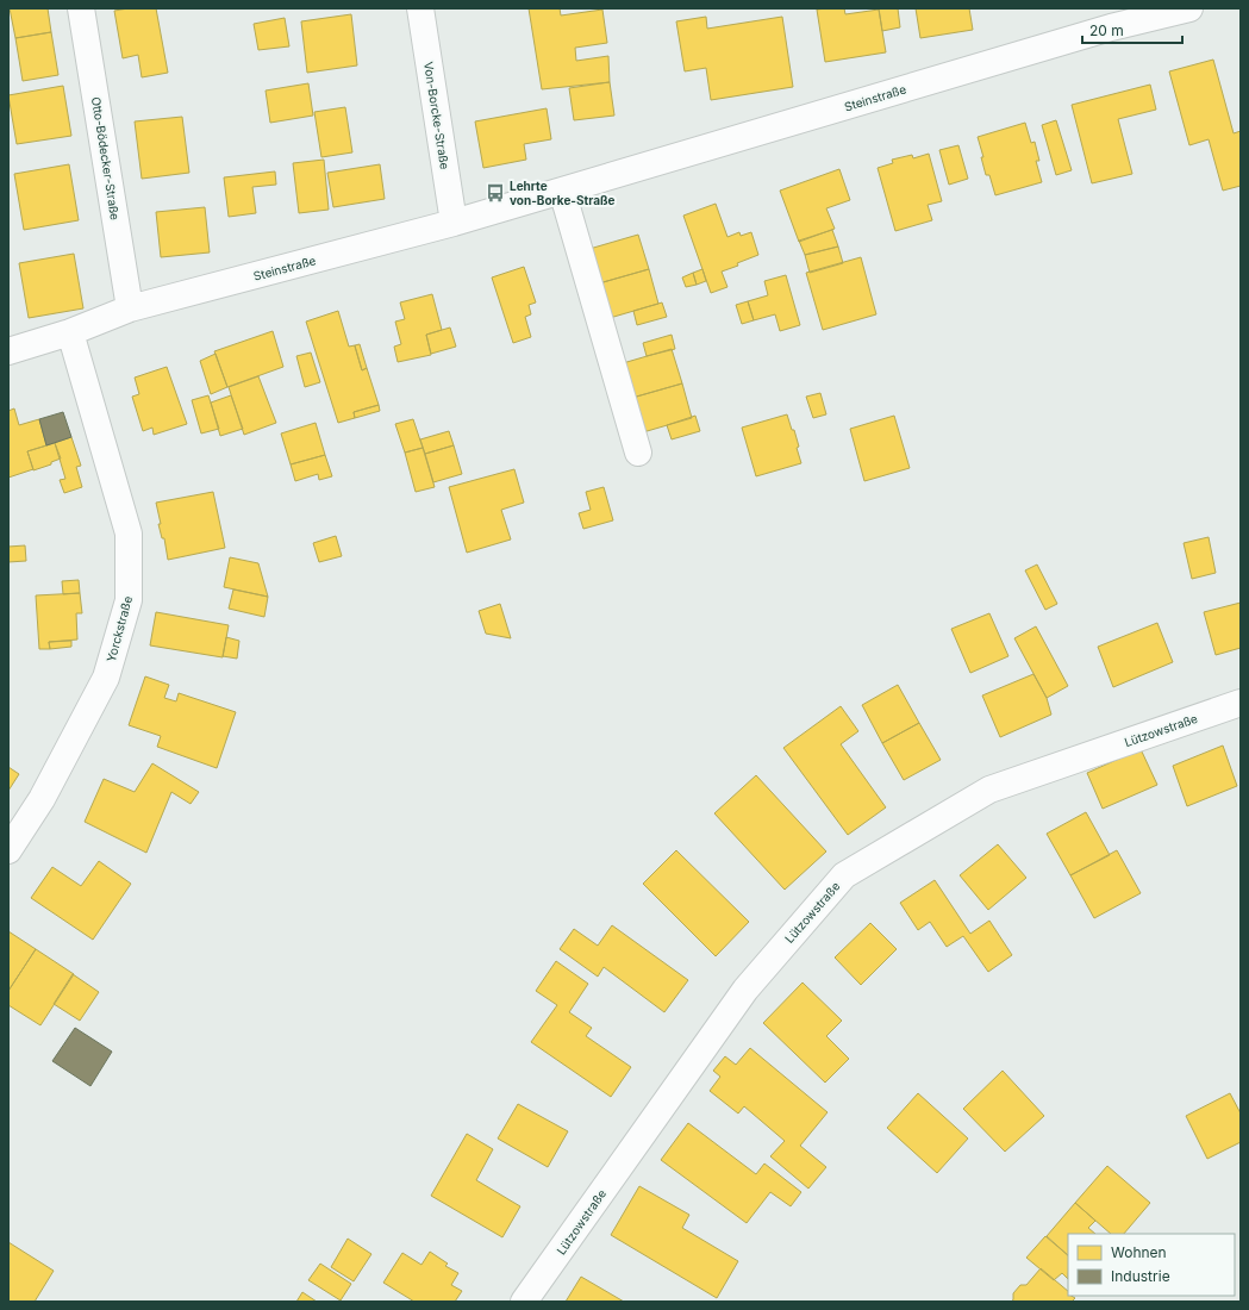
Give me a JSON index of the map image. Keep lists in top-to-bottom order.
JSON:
{
  "streets": {
    "street": [
      "Steinstraße",
      "Von-Borcke-Straße",
      "Otto-Bödecker-Straße",
      "Yorckstraße",
      "Lützowstraße"
    ]
  },
  "crossings": [
    ["Steinstraße", "Von-Borcke-Straße"],
    ["Steinstraße", "Otto-Bödecker-Straße"],
    ["Steinstraße", "Yorckstraße"]
  ],
  "places": {
    "bus stop": ["Lehrte von-Borke-Straße"]
  },
  "legend": ["Wohnen", "Industrie"],
  "scale_bar": "20 m"
}
